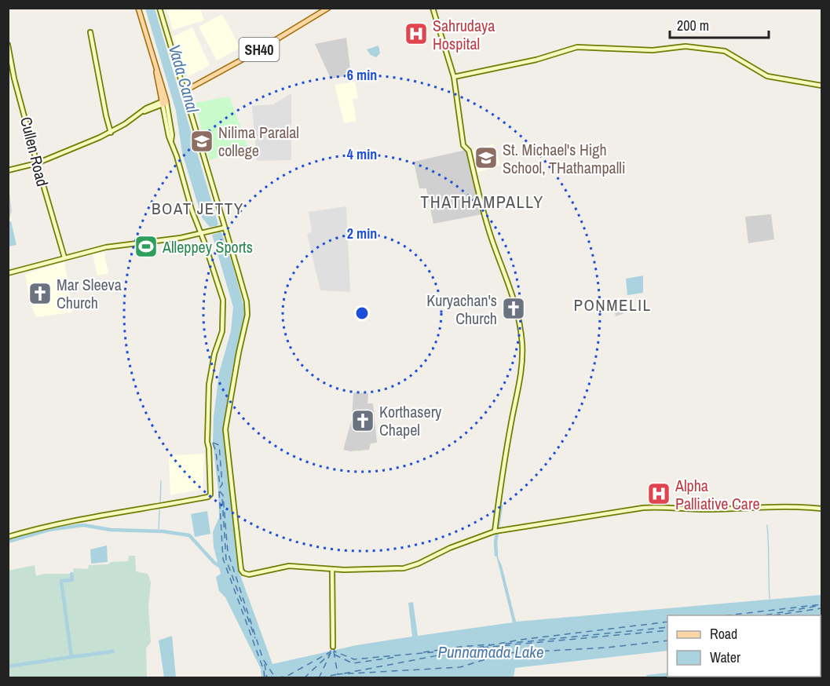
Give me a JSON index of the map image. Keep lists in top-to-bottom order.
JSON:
{
  "streets": {
    "main road": ["SH40", "Cullen Road"]
  },
  "districts": ["THATHAMPALLY", "BOAT JETTY", "PONMELIL"],
  "water": ["Vada Canal", "Punnamada Lake"],
  "places": {
    "hospital": ["Sahrudaya Hospital", "Alpha Palliative Care"],
    "school or university": ["Nilima Paralal college", "St. Michael's High School, THathampalli"],
    "sports": ["Alleppey Sports"],
    "church": ["Mar Sleeva Church", "Kuryachan's Church", "Korthasery Chapel"]
  },
  "legend": ["Road", "Water"],
  "scale_bar": "200 m",
  "rings": ["6 min", "4 min", "2 min"]
}
